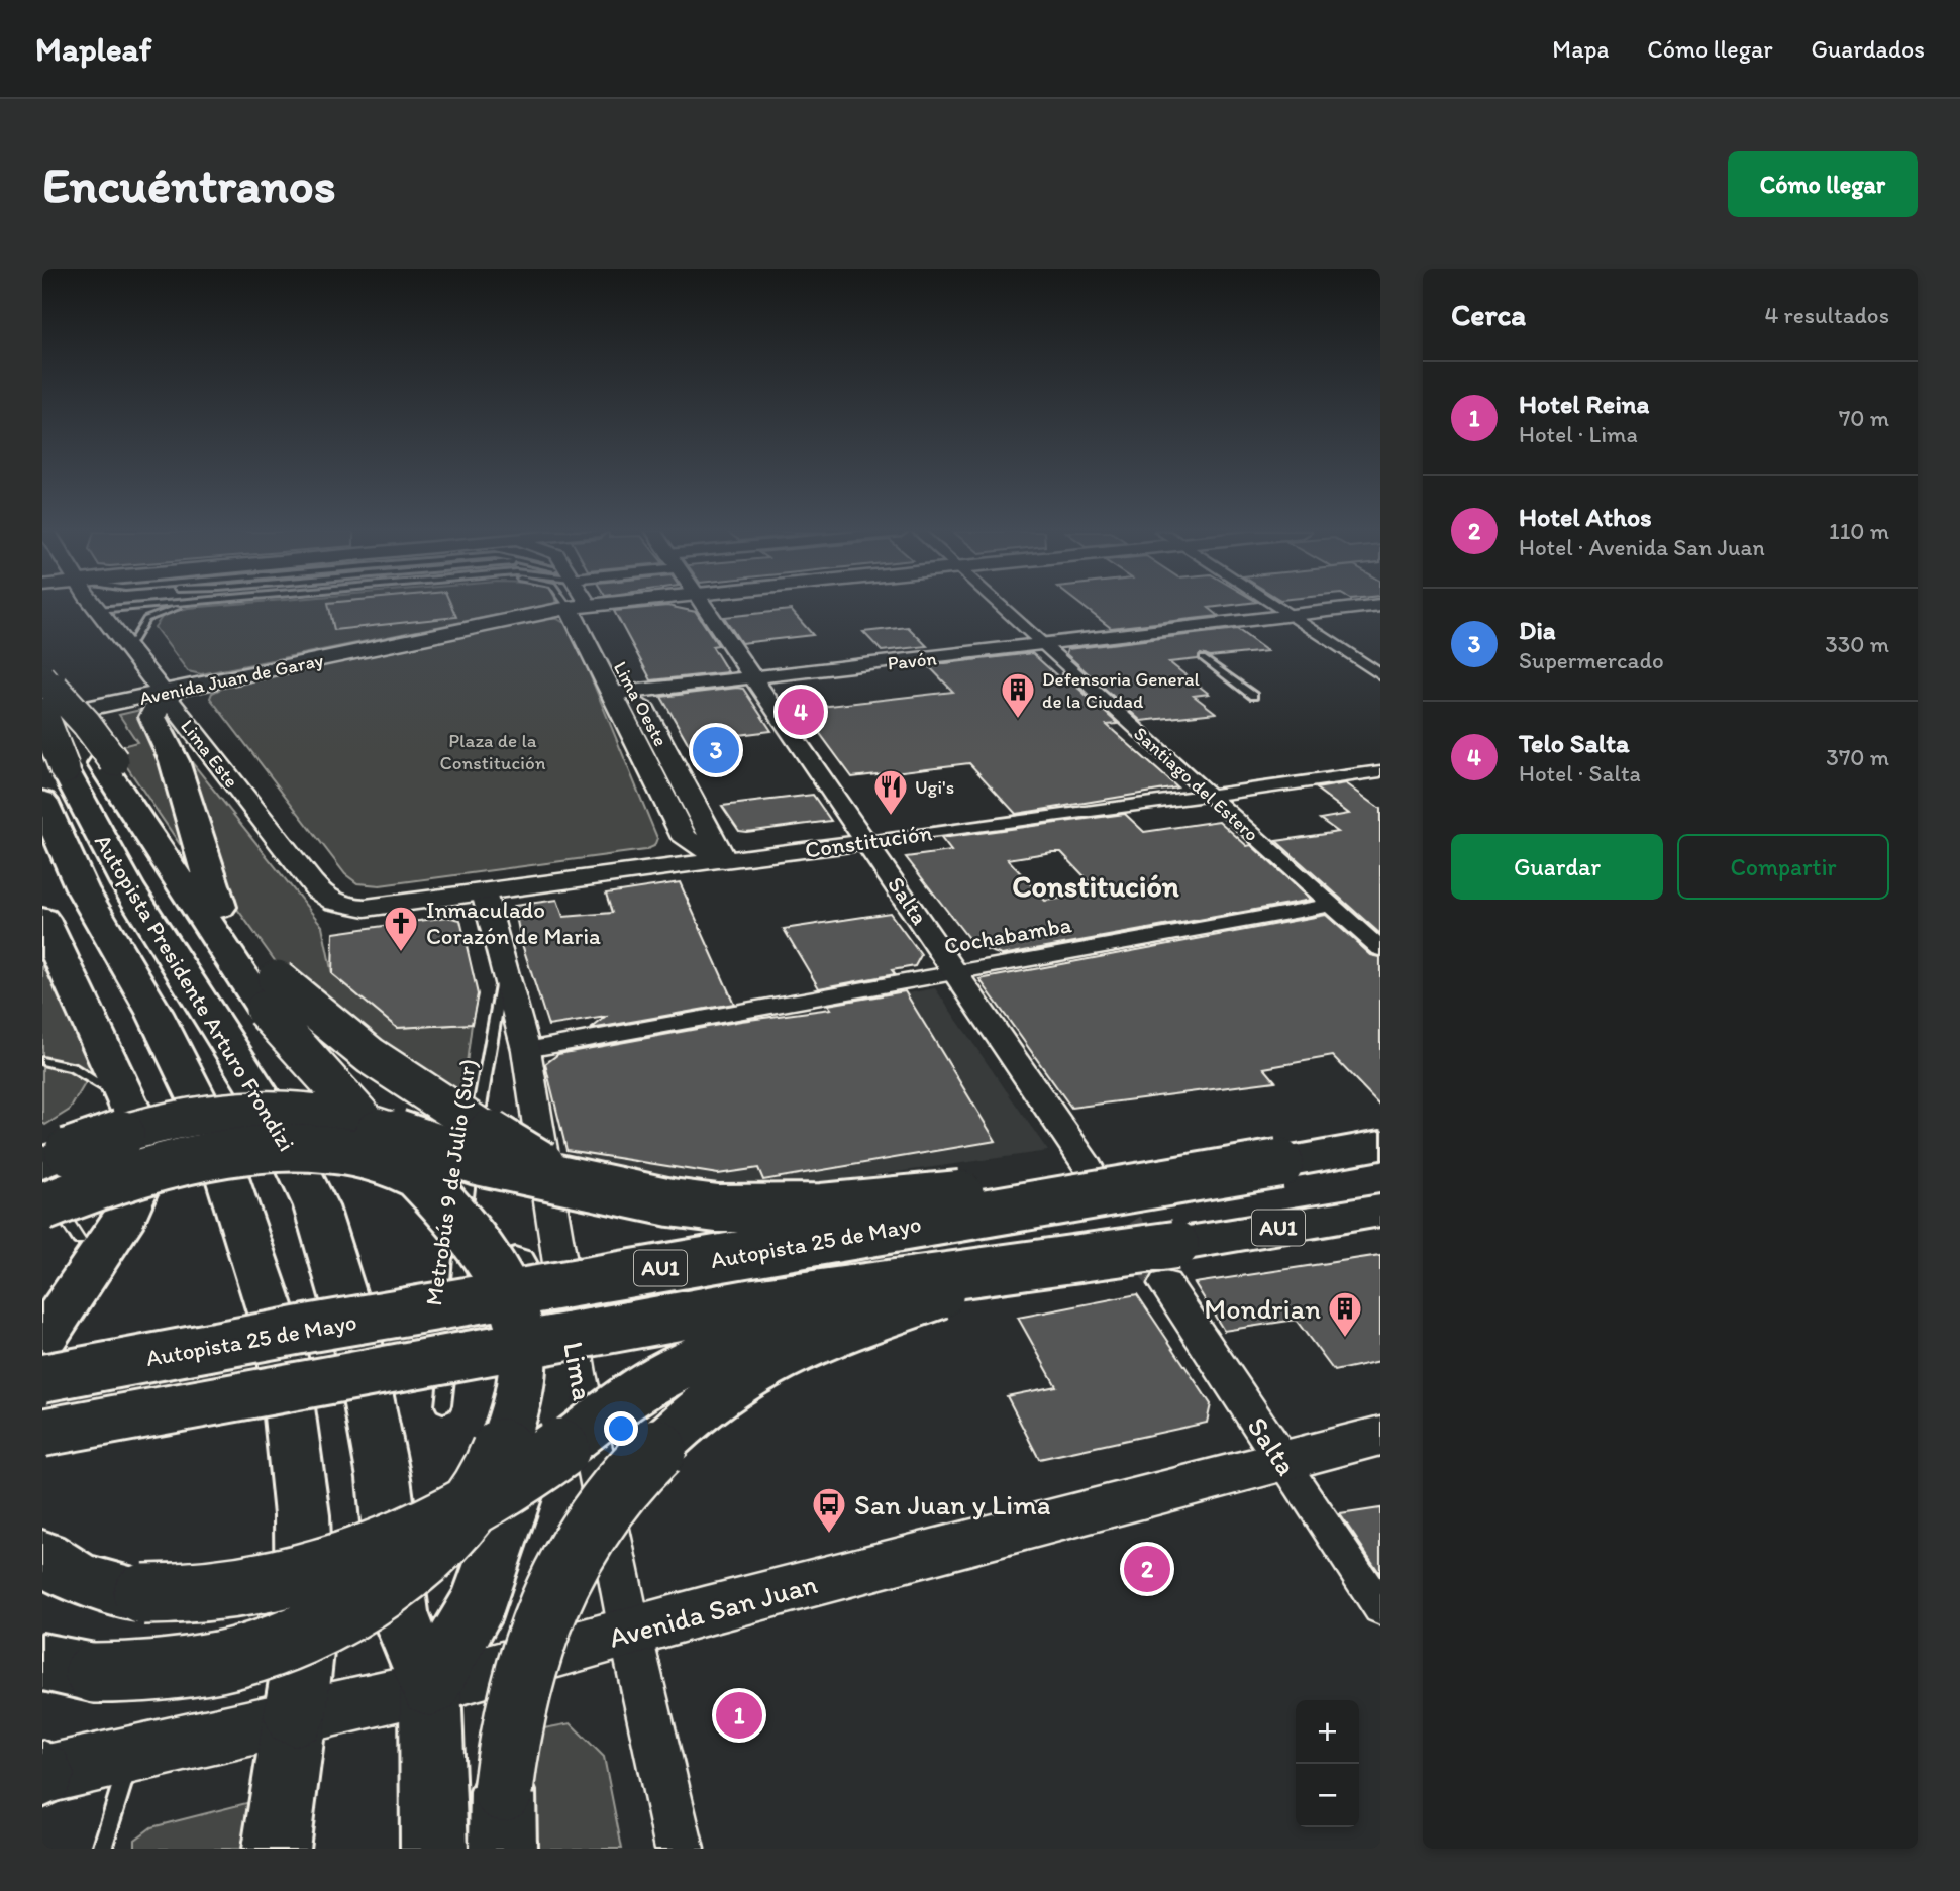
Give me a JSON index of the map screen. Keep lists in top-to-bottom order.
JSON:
{
  "streets": {
    "highway": ["Autopista Presidente Arturo Frondizi", "AU1", "Autopista 25 de Mayo"],
    "main road": [
      "Avenida Juan de Garay",
      "Lima Oeste",
      "Lima Este",
      "Constitución",
      "Avenida San Juan"
    ],
    "street": [
      "Pavón",
      "Santiago del Estero",
      "Salta",
      "Cochabamba",
      "Lima"
    ],
    "lane": ["Metrobús 9 de Julio (Sur)"]
  },
  "crossings": [
    ["Pavón", "Lima Oeste"],
    ["Pavón", "Santiago del Estero"],
    ["Pavón", "Salta"],
    ["Avenida Juan de Garay", "Lima Oeste"],
    ["Avenida Juan de Garay", "Lima Este"],
    ["Avenida Juan de Garay", "Autopista Presidente Arturo Frondizi"],
    ["Lima Oeste", "Constitución"],
    ["Lima Este", "Constitución"],
    ["Santiago del Estero", "Constitución"],
    ["Santiago del Estero", "Cochabamba"],
    ["Constitución", "Salta"],
    ["Constitución", "Lima"],
    ["Salta", "Cochabamba"],
    ["Salta", "AU1"],
    ["Salta", "Avenida San Juan"],
    ["Cochabamba", "Lima"],
    ["Autopista Presidente Arturo Frondizi", "Avenida San Juan"],
    ["Metrobús 9 de Julio (Sur)", "Lima"],
    ["Lima", "Avenida San Juan"]
  ],
  "districts": ["Constitución"],
  "parks": ["Plaza de la Constitución"],
  "places": {
    "building": ["Defensoria General de la Ciudad", "Mondrian"],
    "restaurant": ["Ugi's"],
    "church": ["Inmaculado Corazón de Maria"],
    "bus stop": ["San Juan y Lima"]
  },
  "page": {
    "header": "Mapleaf",
    "nav": ["Mapa", "Cómo llegar", "Guardados"],
    "buttons": [
      "Cómo llegar",
      ["Guardar", "Compartir"]
    ],
    "title": "Encuéntranos",
    "heading": ["Cerca", "4 resultados"],
    "list": [
      {
        "mark": "1",
        "name": "Hotel Reina",
        "note": "Hotel · Lima",
        "value": "70 m"
      },
      {
        "mark": "2",
        "name": "Hotel Athos",
        "note": "Hotel · Avenida San Juan",
        "value": "110 m"
      },
      {
        "mark": "3",
        "name": "Dia",
        "note": "Supermercado",
        "value": "330 m"
      },
      {
        "mark": "4",
        "name": "Telo Salta",
        "note": "Hotel · Salta",
        "value": "370 m"
      }
    ],
    "pins": [
      "4",
      "3",
      "2",
      "1"
    ],
    "map_buttons": ["+", "−"]
  }
}
